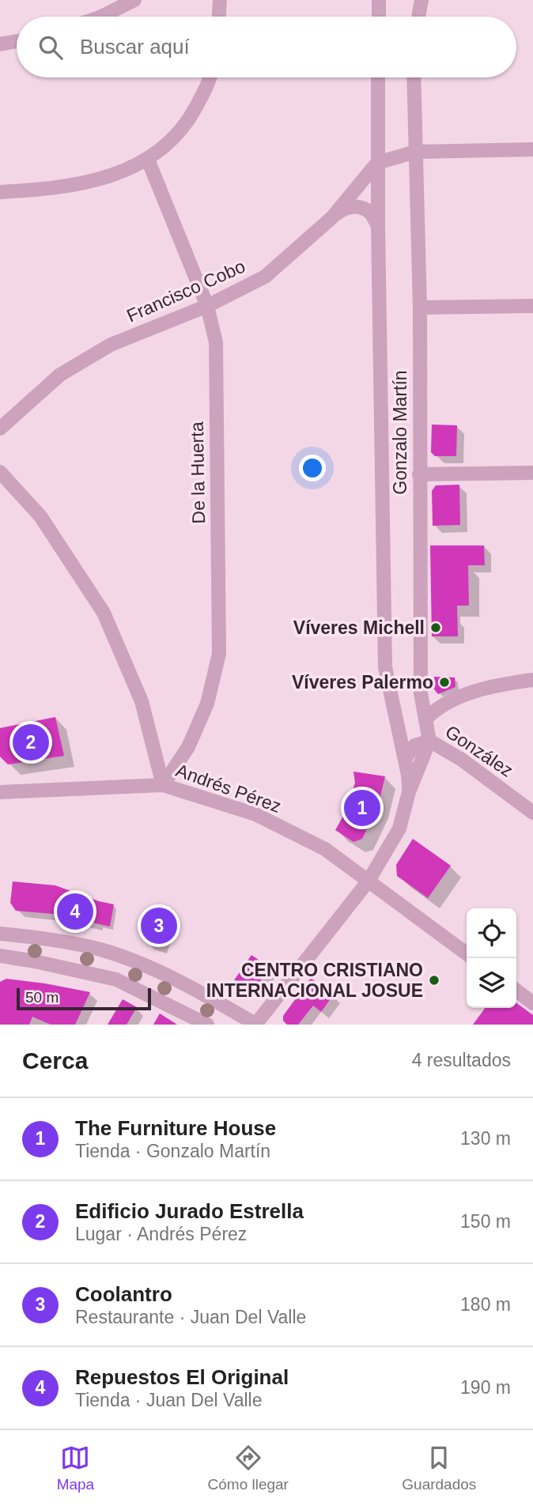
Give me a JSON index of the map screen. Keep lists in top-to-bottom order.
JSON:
{
  "streets": {
    "street": [
      "Francisco Cobo",
      "Gonzalo Martín",
      "De la Huerta",
      "González",
      "Andrés Pérez"
    ]
  },
  "crossings": [
    ["Francisco Cobo", "Gonzalo Martín"],
    ["Francisco Cobo", "De la Huerta"],
    ["Gonzalo Martín", "González"],
    ["Gonzalo Martín", "Andrés Pérez"],
    ["De la Huerta", "Andrés Pérez"]
  ],
  "places": ["Víveres Michell", "Víveres Palermo", "CENTRO CRISTIANO INTERNACIONAL JOSUE"],
  "scale_bar": "50 m",
  "page": {
    "search": "Buscar aquí",
    "pins": [
      "2",
      "1",
      "4",
      "3"
    ],
    "scale": "50 m",
    "heading": ["Cerca", "4 resultados"],
    "list": [
      {
        "mark": "1",
        "name": "The Furniture House",
        "note": "Tienda · Gonzalo Martín",
        "value": "130 m"
      },
      {
        "mark": "2",
        "name": "Edificio Jurado Estrella",
        "note": "Lugar · Andrés Pérez",
        "value": "150 m"
      },
      {
        "mark": "3",
        "name": "Coolantro",
        "note": "Restaurante · Juan Del Valle",
        "value": "180 m"
      },
      {
        "mark": "4",
        "name": "Repuestos El Original",
        "note": "Tienda · Juan Del Valle",
        "value": "190 m"
      }
    ],
    "nav": ["Mapa", "Cómo llegar", "Guardados"]
  }
}
